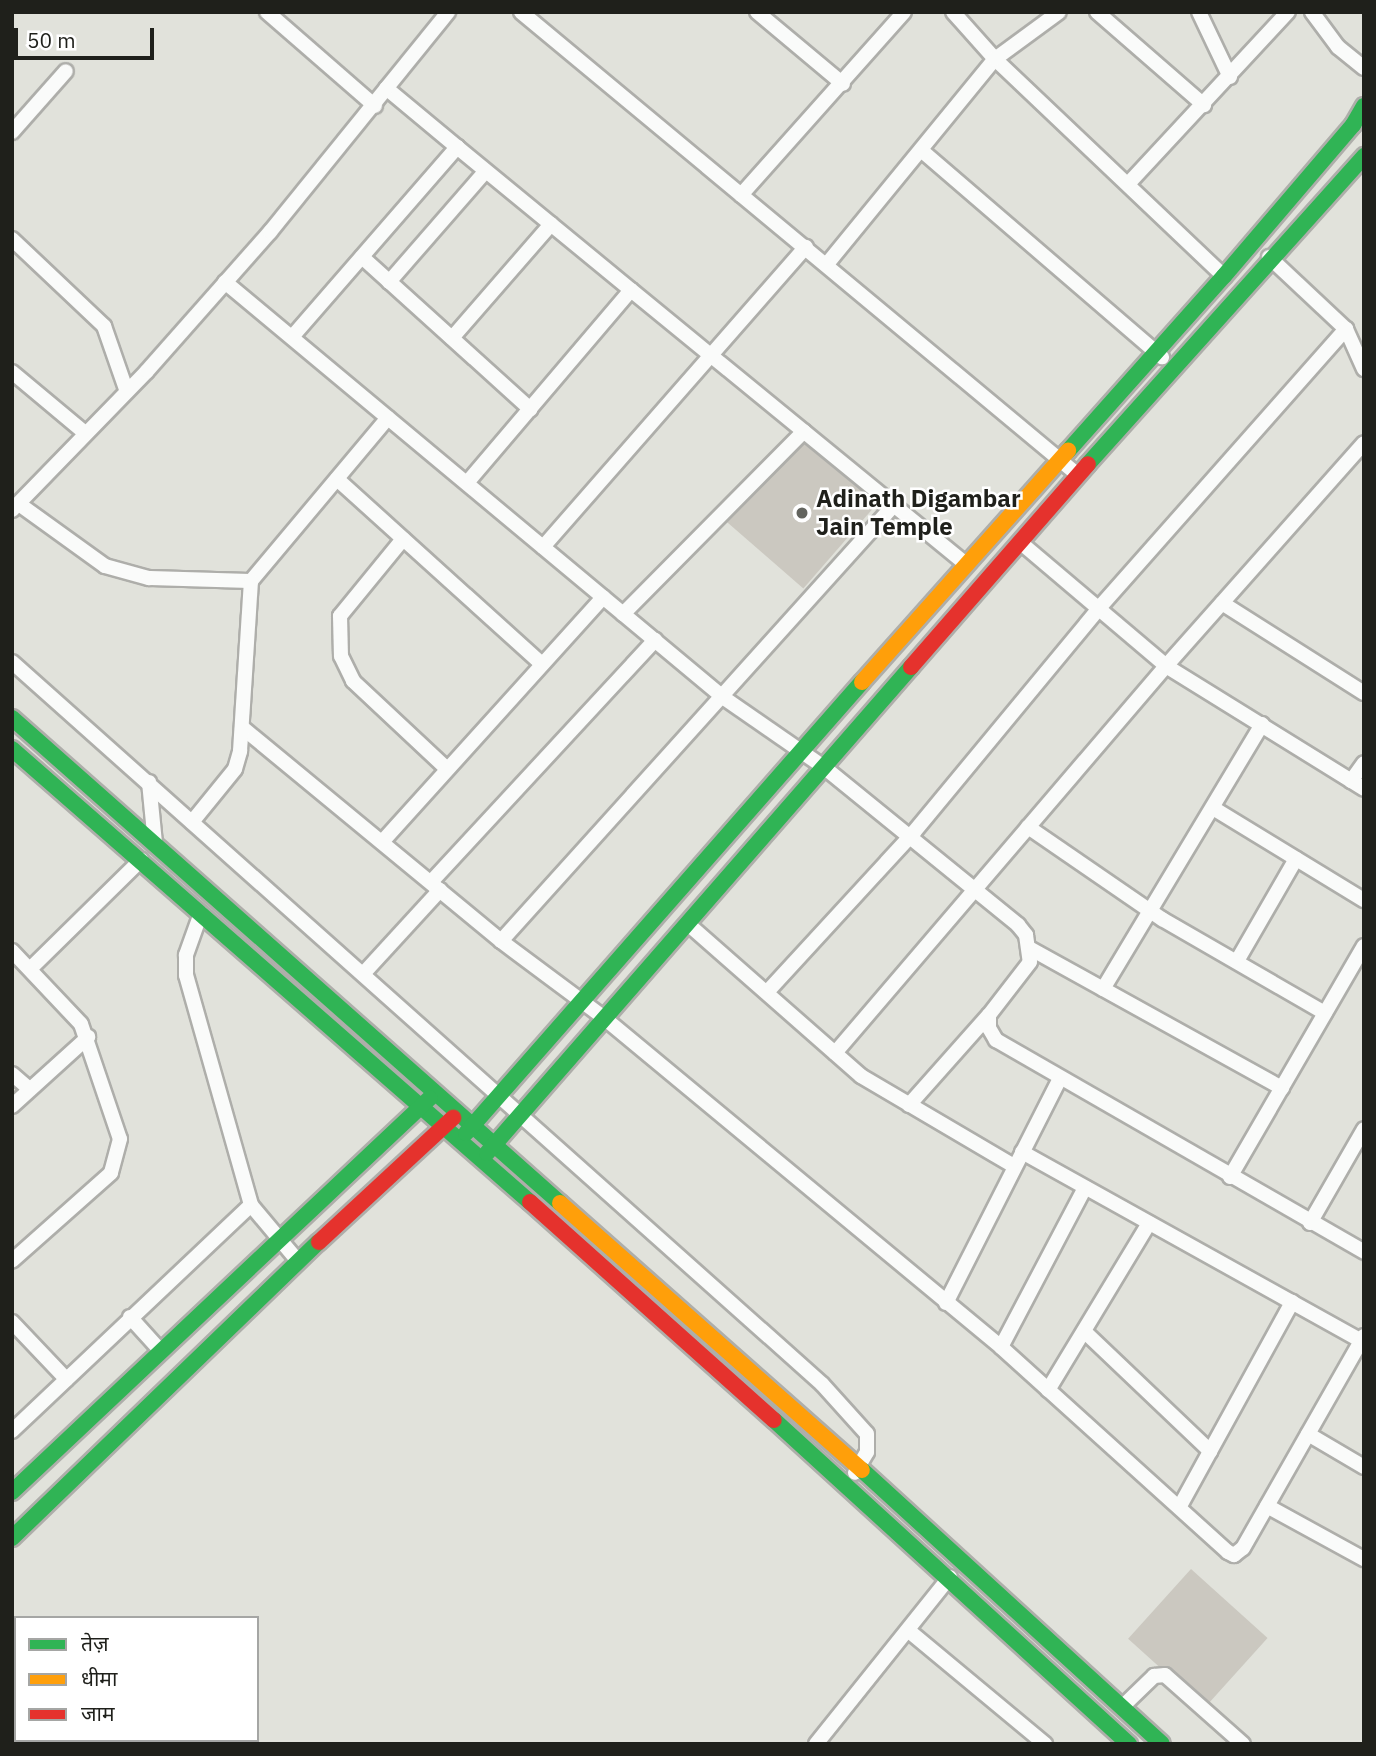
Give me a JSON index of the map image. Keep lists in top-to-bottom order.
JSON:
{
  "places": ["Adinath Digambar Jain Temple"],
  "legend": ["तेज़", "धीमा", "जाम"],
  "scale_bar": "50 m"
}
